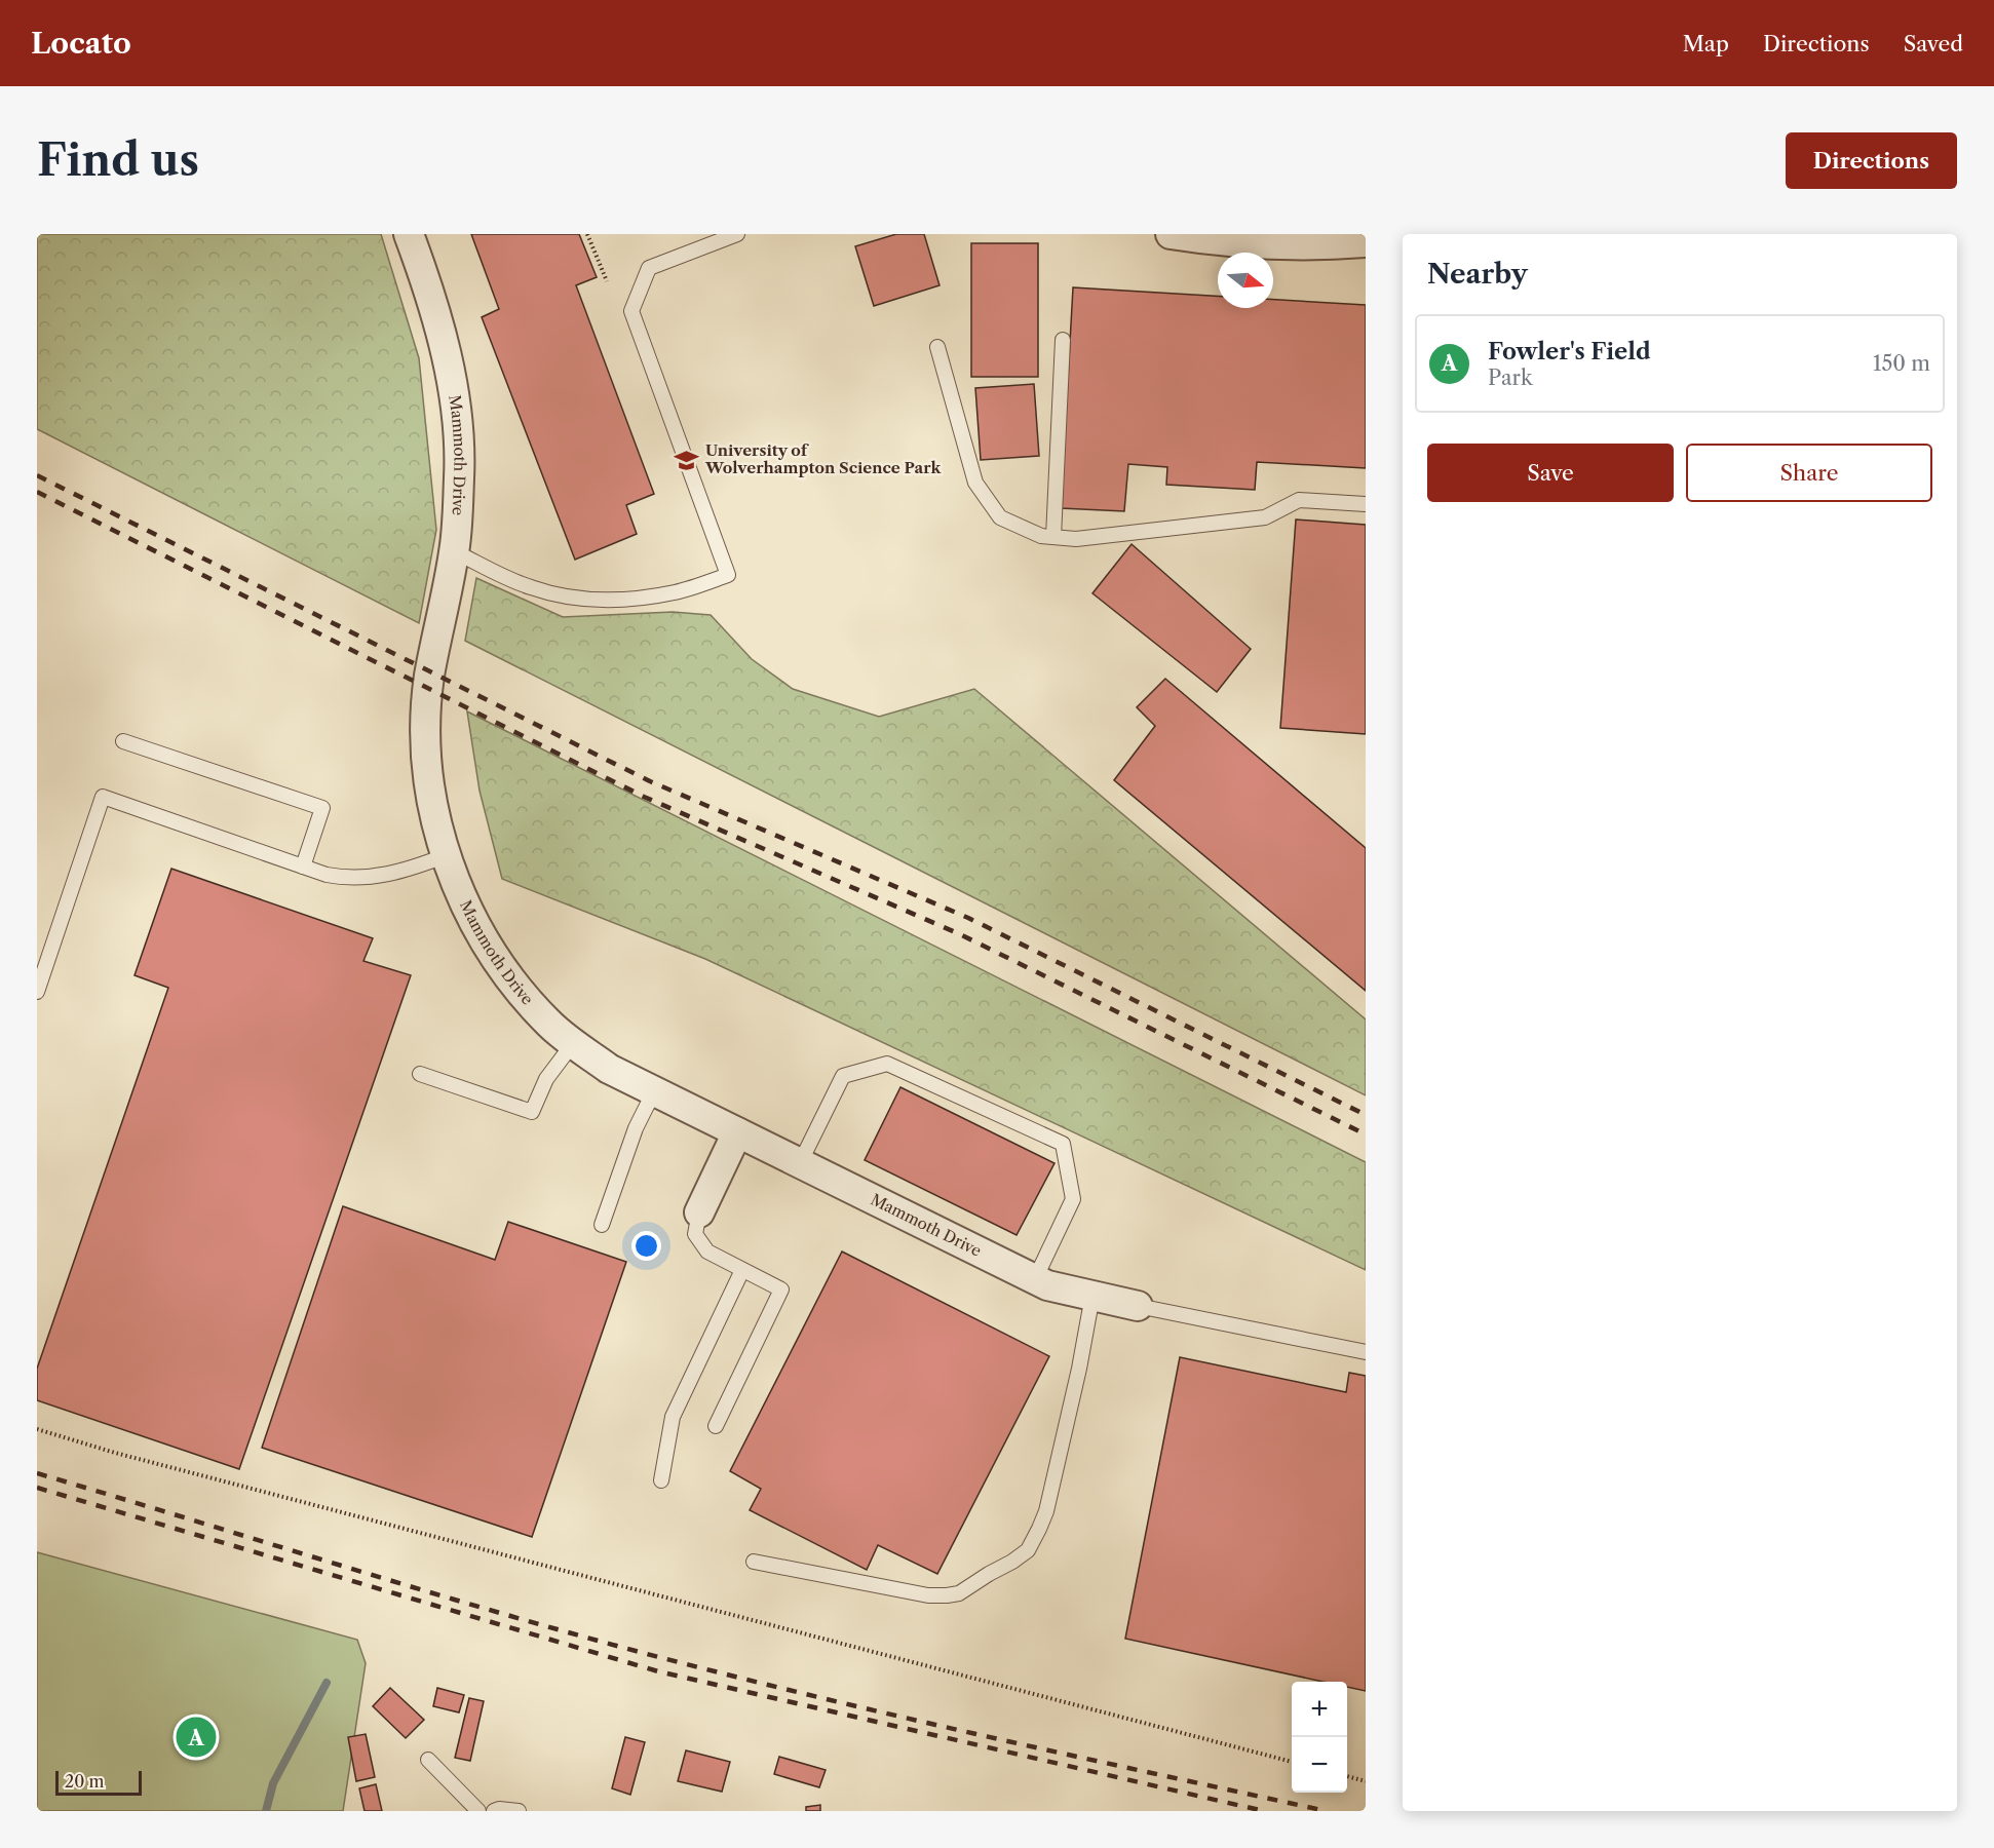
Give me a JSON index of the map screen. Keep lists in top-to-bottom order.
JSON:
{
  "streets": {
    "street": ["Mammoth Drive"]
  },
  "places": {
    "school or university": ["University of Wolverhampton Science Park"]
  },
  "scale_bar": "20 m",
  "north": "right",
  "page": {
    "header": "Locato",
    "nav": ["Map", "Directions", "Saved"],
    "buttons": [
      "Directions",
      ["Save", "Share"]
    ],
    "title": "Find us",
    "heading": "Nearby",
    "list": [
      {
        "mark": "A",
        "name": "Fowler's Field",
        "note": "Park",
        "value": "150 m"
      }
    ],
    "map_buttons": ["+", "−"],
    "pins": "A",
    "scale": "20 m"
  }
}
